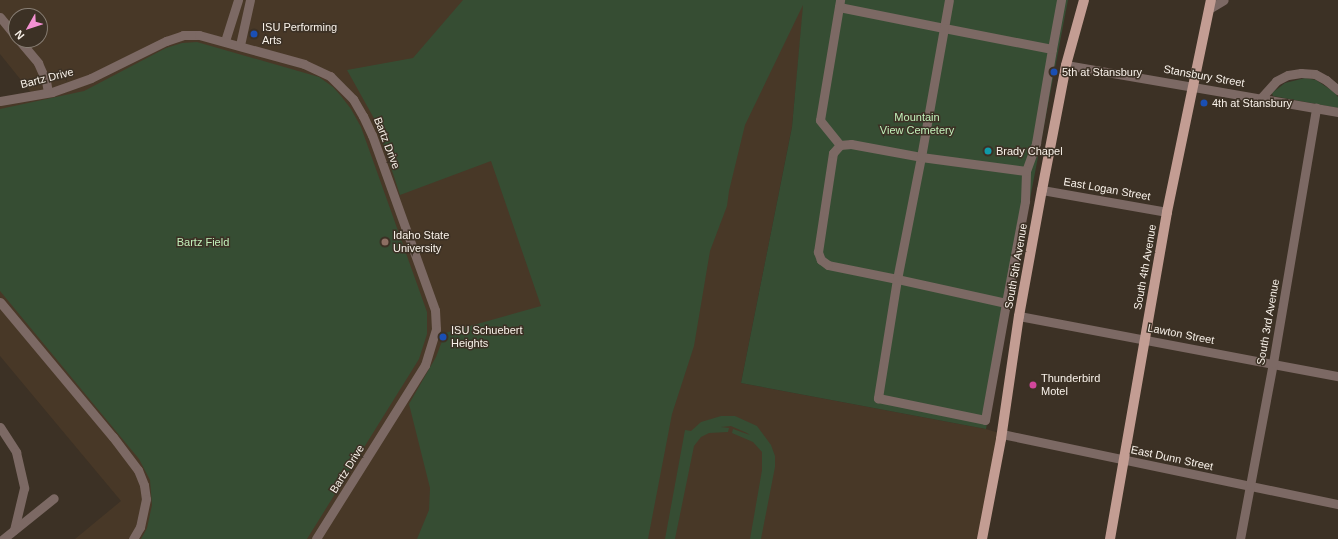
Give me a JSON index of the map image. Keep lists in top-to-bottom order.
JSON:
{
  "streets": {
    "main road": ["South 5th Avenue", "South 4th Avenue"],
    "street": [
      "Stansbury Street",
      "Bartz Drive",
      "East Logan Street",
      "South 3rd Avenue",
      "Lawton Street",
      "East Dunn Street"
    ]
  },
  "crossings": [
    ["Stansbury Street", "South 5th Avenue"],
    ["Stansbury Street", "South 4th Avenue"],
    ["Stansbury Street", "South 3rd Avenue"],
    ["East Logan Street", "South 5th Avenue"],
    ["East Logan Street", "South 4th Avenue"],
    ["South 5th Avenue", "Lawton Street"],
    ["South 5th Avenue", "East Dunn Street"],
    ["South 4th Avenue", "Lawton Street"],
    ["South 4th Avenue", "East Dunn Street"],
    ["South 3rd Avenue", "Lawton Street"],
    ["South 3rd Avenue", "East Dunn Street"]
  ],
  "parks": ["Mountain View Cemetery", "Bartz Field"],
  "places": [
    "ISU Performing Arts",
    "5th at Stansbury",
    "4th at Stansbury",
    "Brady Chapel",
    "Idaho State University",
    "ISU Schuebert Heights",
    "Thunderbird Motel"
  ],
  "north": "bottom left"
}
